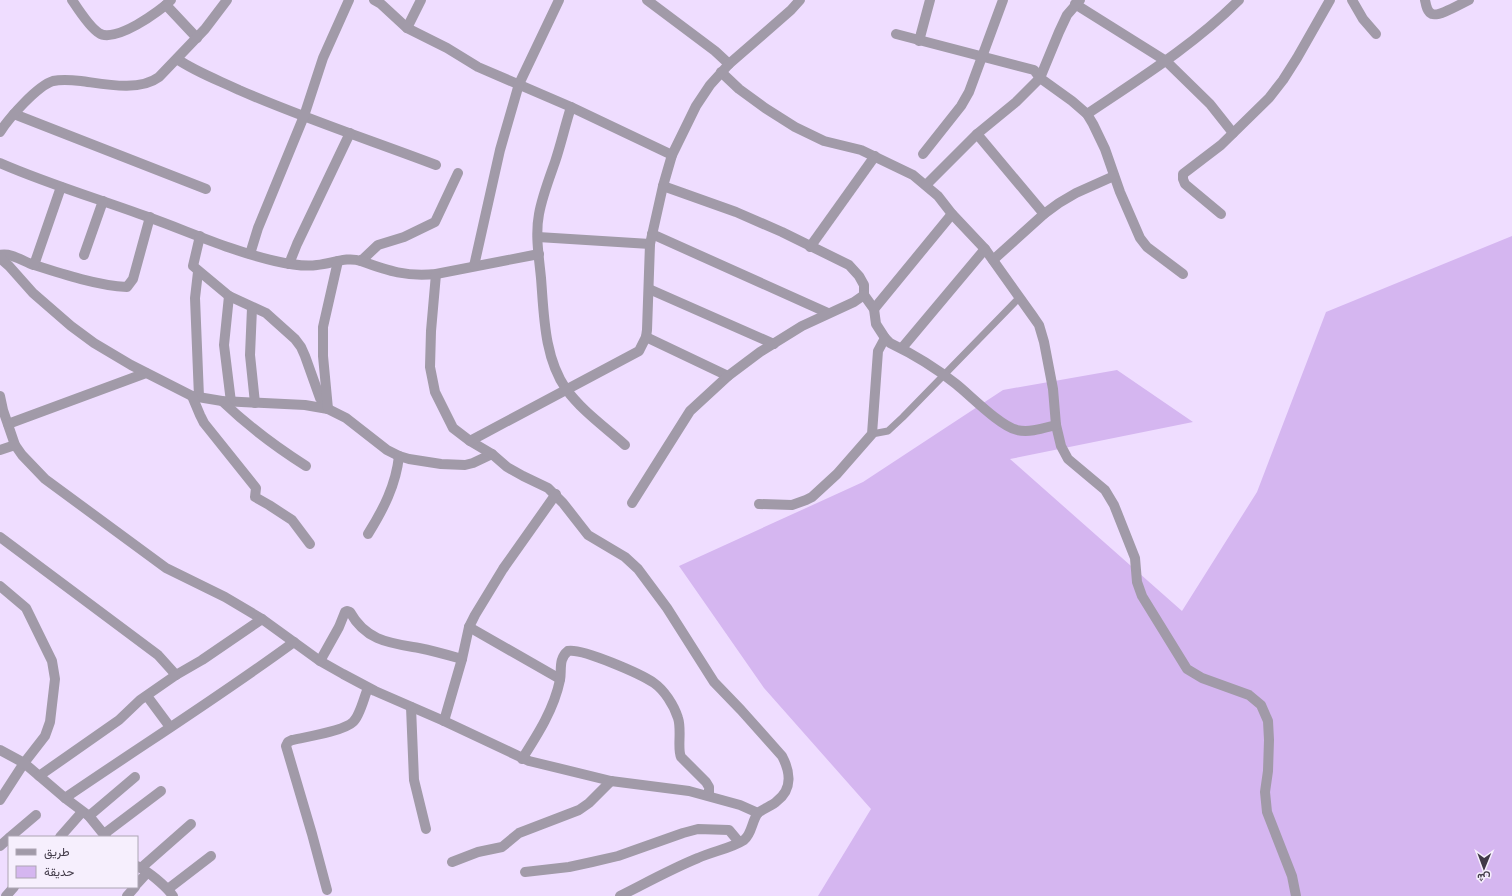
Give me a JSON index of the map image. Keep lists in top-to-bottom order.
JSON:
{
  "legend": ["طريق", "حديقة"],
  "north": "bottom"
}
